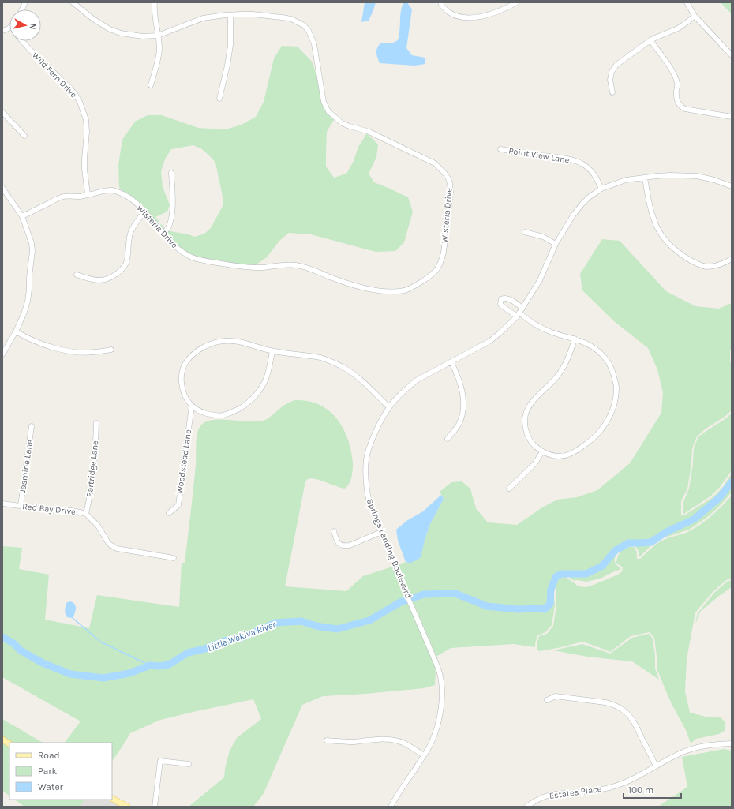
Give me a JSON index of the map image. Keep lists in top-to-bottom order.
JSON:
{
  "streets": {
    "street": [
      "Wild Fern Drive",
      "Point View Lane",
      "Wisteria Drive",
      "Woodstead Lane",
      "Jasmine Lane",
      "Partridge Lane",
      "Red Bay Drive",
      "Springs Landing Boulevard",
      "Estates Place"
    ]
  },
  "crossings": [
    ["Wild Fern Drive", "Wisteria Drive"],
    ["Point View Lane", "Springs Landing Boulevard"],
    ["Jasmine Lane", "Red Bay Drive"],
    ["Partridge Lane", "Red Bay Drive"]
  ],
  "water": ["Little Wekiva River"],
  "legend": ["Road", "Park", "Water"],
  "scale_bar": "100 m",
  "north": "right"
}
